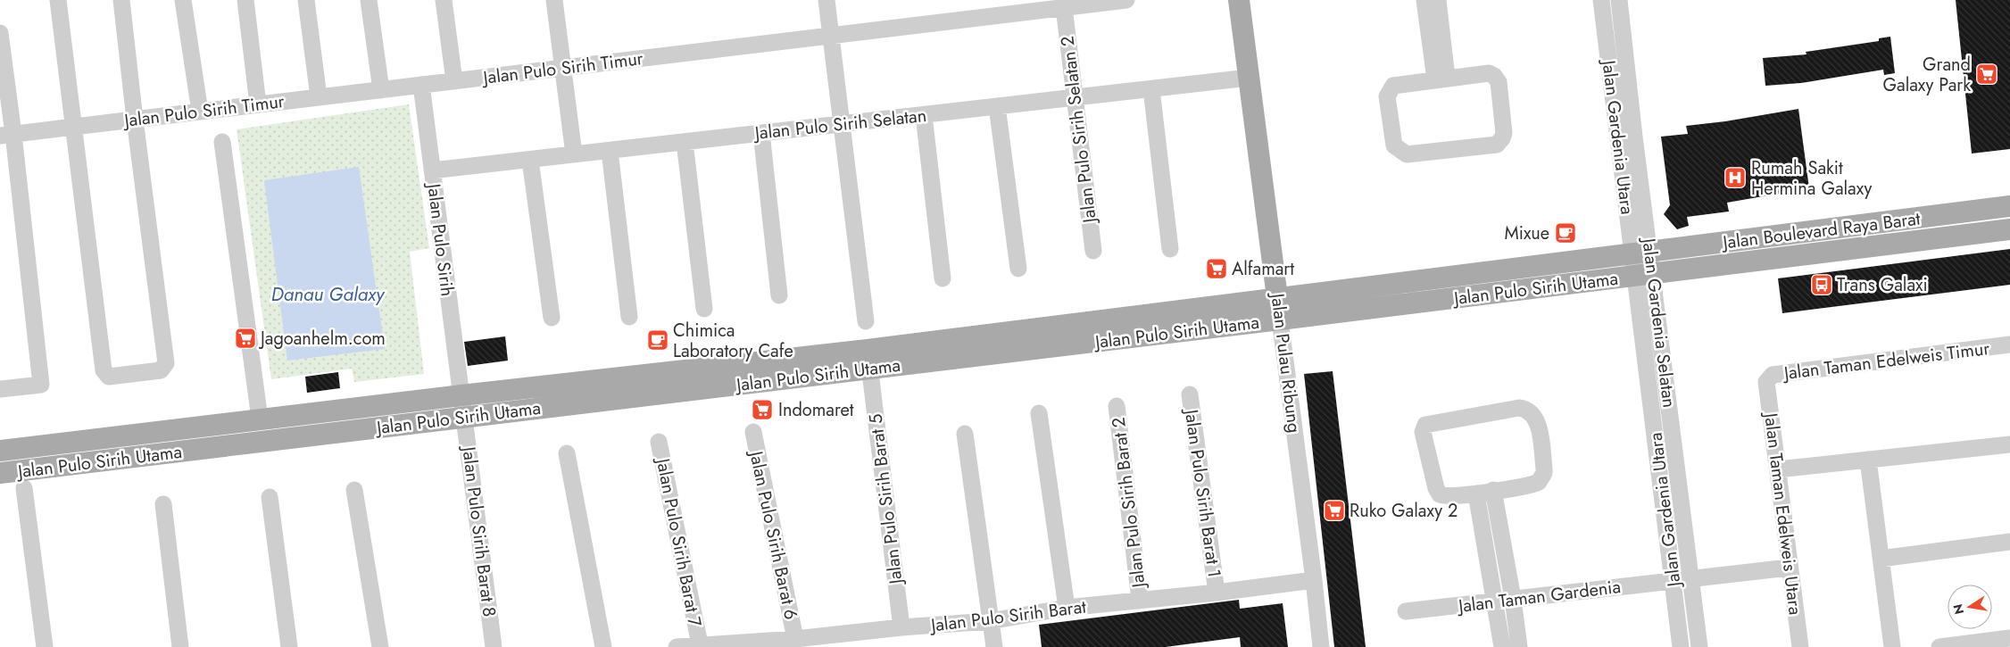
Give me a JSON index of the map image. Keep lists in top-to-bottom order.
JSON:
{
  "streets": {
    "main road": ["Jalan Boulevard Raya Barat", "Jalan Pulo Sirih Utama", "Jalan Pulau Ribung"],
    "street": [
      "Jalan Pulo Sirih Timur",
      "Jalan Pulo Sirih Selatan",
      "Jalan Pulo Sirih Selatan 2",
      "Jalan Gardenia Utara",
      "Jalan Pulo Sirih",
      "Jalan Gardenia Selatan",
      "Jalan Taman Edelweis Timur",
      "Jalan Pulo Sirih Barat 1",
      "Jalan Pulo Sirih Barat 5",
      "Jalan Pulo Sirih Barat 2",
      "Jalan Taman Edelweis Utara",
      "Jalan Pulo Sirih Barat 8",
      "Jalan Pulo Sirih Barat 6",
      "Jalan Pulo Sirih Barat 7",
      "Jalan Taman Gardenia",
      "Jalan Pulo Sirih Barat"
    ]
  },
  "crossings": [
    ["Jalan Pulo Sirih Timur", "Jalan Pulo Sirih Selatan 2"],
    ["Jalan Pulo Sirih Timur", "Jalan Pulo Sirih"],
    ["Jalan Pulo Sirih Selatan", "Jalan Pulo Sirih Selatan 2"],
    ["Jalan Pulo Sirih Selatan", "Jalan Pulo Sirih"],
    ["Jalan Pulo Sirih Selatan", "Jalan Pulau Ribung"],
    ["Jalan Gardenia Utara", "Jalan Boulevard Raya Barat"],
    ["Jalan Gardenia Utara", "Jalan Pulo Sirih Utama"],
    ["Jalan Gardenia Utara", "Jalan Gardenia Selatan"],
    ["Jalan Gardenia Utara", "Jalan Taman Gardenia"],
    ["Jalan Boulevard Raya Barat", "Jalan Pulo Sirih Utama"],
    ["Jalan Boulevard Raya Barat", "Jalan Gardenia Selatan"],
    ["Jalan Pulo Sirih", "Jalan Pulo Sirih Utama"],
    ["Jalan Pulo Sirih", "Jalan Pulo Sirih Barat 8"],
    ["Jalan Pulo Sirih Utama", "Jalan Gardenia Selatan"],
    ["Jalan Pulo Sirih Utama", "Jalan Pulau Ribung"],
    ["Jalan Pulo Sirih Utama", "Jalan Pulo Sirih Barat 5"],
    ["Jalan Pulo Sirih Utama", "Jalan Pulo Sirih Barat 8"],
    ["Jalan Gardenia Selatan", "Jalan Taman Gardenia"],
    ["Jalan Taman Edelweis Timur", "Jalan Taman Edelweis Utara"],
    ["Jalan Pulau Ribung", "Jalan Pulo Sirih Barat"],
    ["Jalan Pulo Sirih Barat 1", "Jalan Pulo Sirih Barat"],
    ["Jalan Pulo Sirih Barat 5", "Jalan Pulo Sirih Barat"],
    ["Jalan Pulo Sirih Barat 2", "Jalan Pulo Sirih Barat"],
    ["Jalan Taman Edelweis Utara", "Jalan Taman Gardenia"],
    ["Jalan Pulo Sirih Barat 6", "Jalan Pulo Sirih Barat"],
    ["Jalan Pulo Sirih Barat 7", "Jalan Pulo Sirih Barat"]
  ],
  "water": ["Danau Galaxy"],
  "places": {
    "supermarket": [
      "Grand Galaxy Park",
      "Alfamart",
      "Jagoanhelm.com",
      "Indomaret",
      "Ruko Galaxy 2"
    ],
    "hospital": ["Rumah Sakit Hermina Galaxy"],
    "cafe": ["Mixue", "Chimica Laboratory Cafe"],
    "bus stop": ["Trans Galaxi"]
  },
  "north": "left"
}
